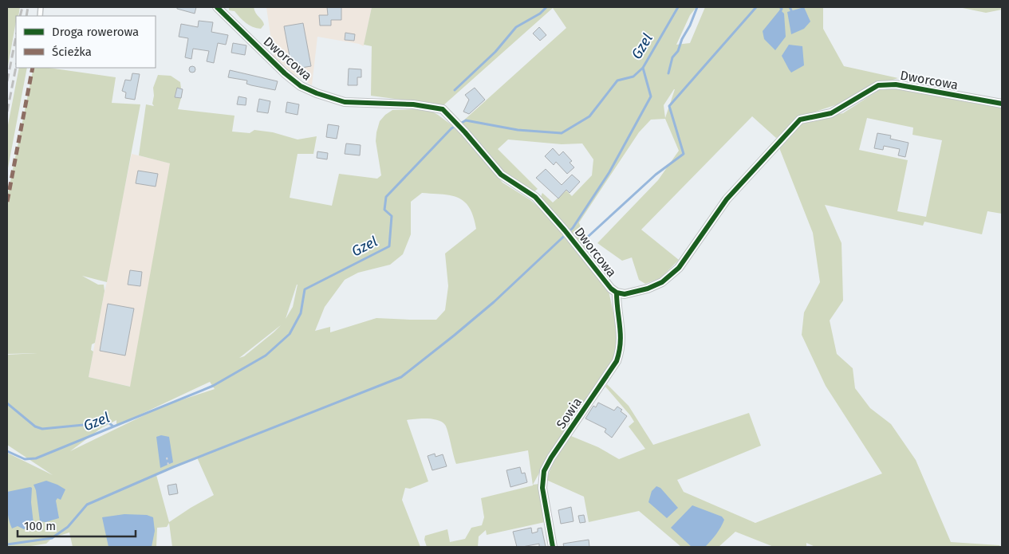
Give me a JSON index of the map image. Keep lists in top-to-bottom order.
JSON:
{
  "streets": {
    "street": ["Dworcowa", "Sowia"]
  },
  "crossings": [
    ["Dworcowa", "Sowia"]
  ],
  "water": ["Gzel"],
  "legend": ["Droga rowerowa", "Ścieżka"],
  "scale_bar": "100 m"
}
